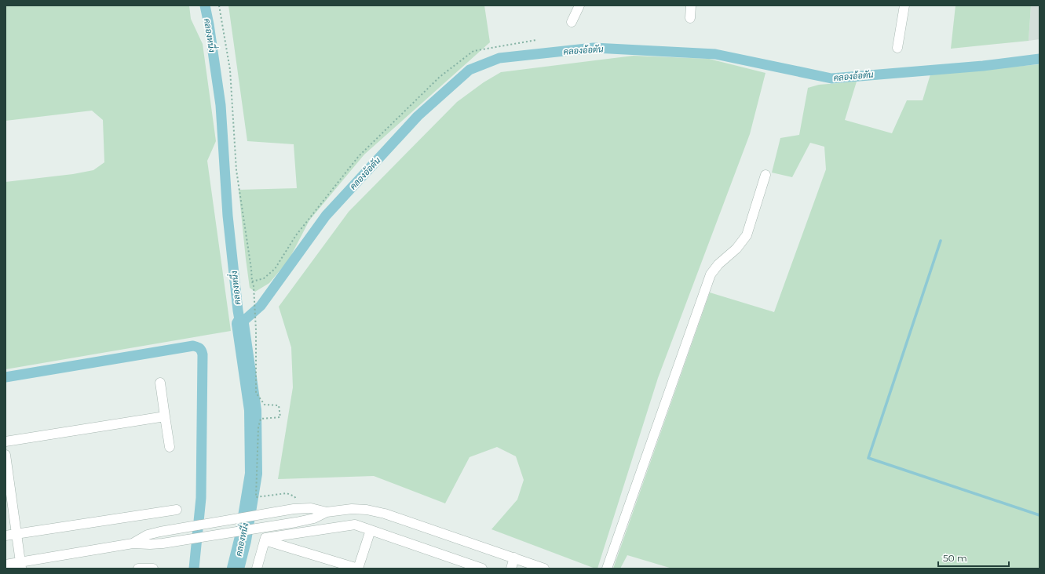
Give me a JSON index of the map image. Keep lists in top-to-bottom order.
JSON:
{
  "water": ["คลองหนึ่ง", "คลองอ้อตัน"],
  "scale_bar": "50 m"
}
